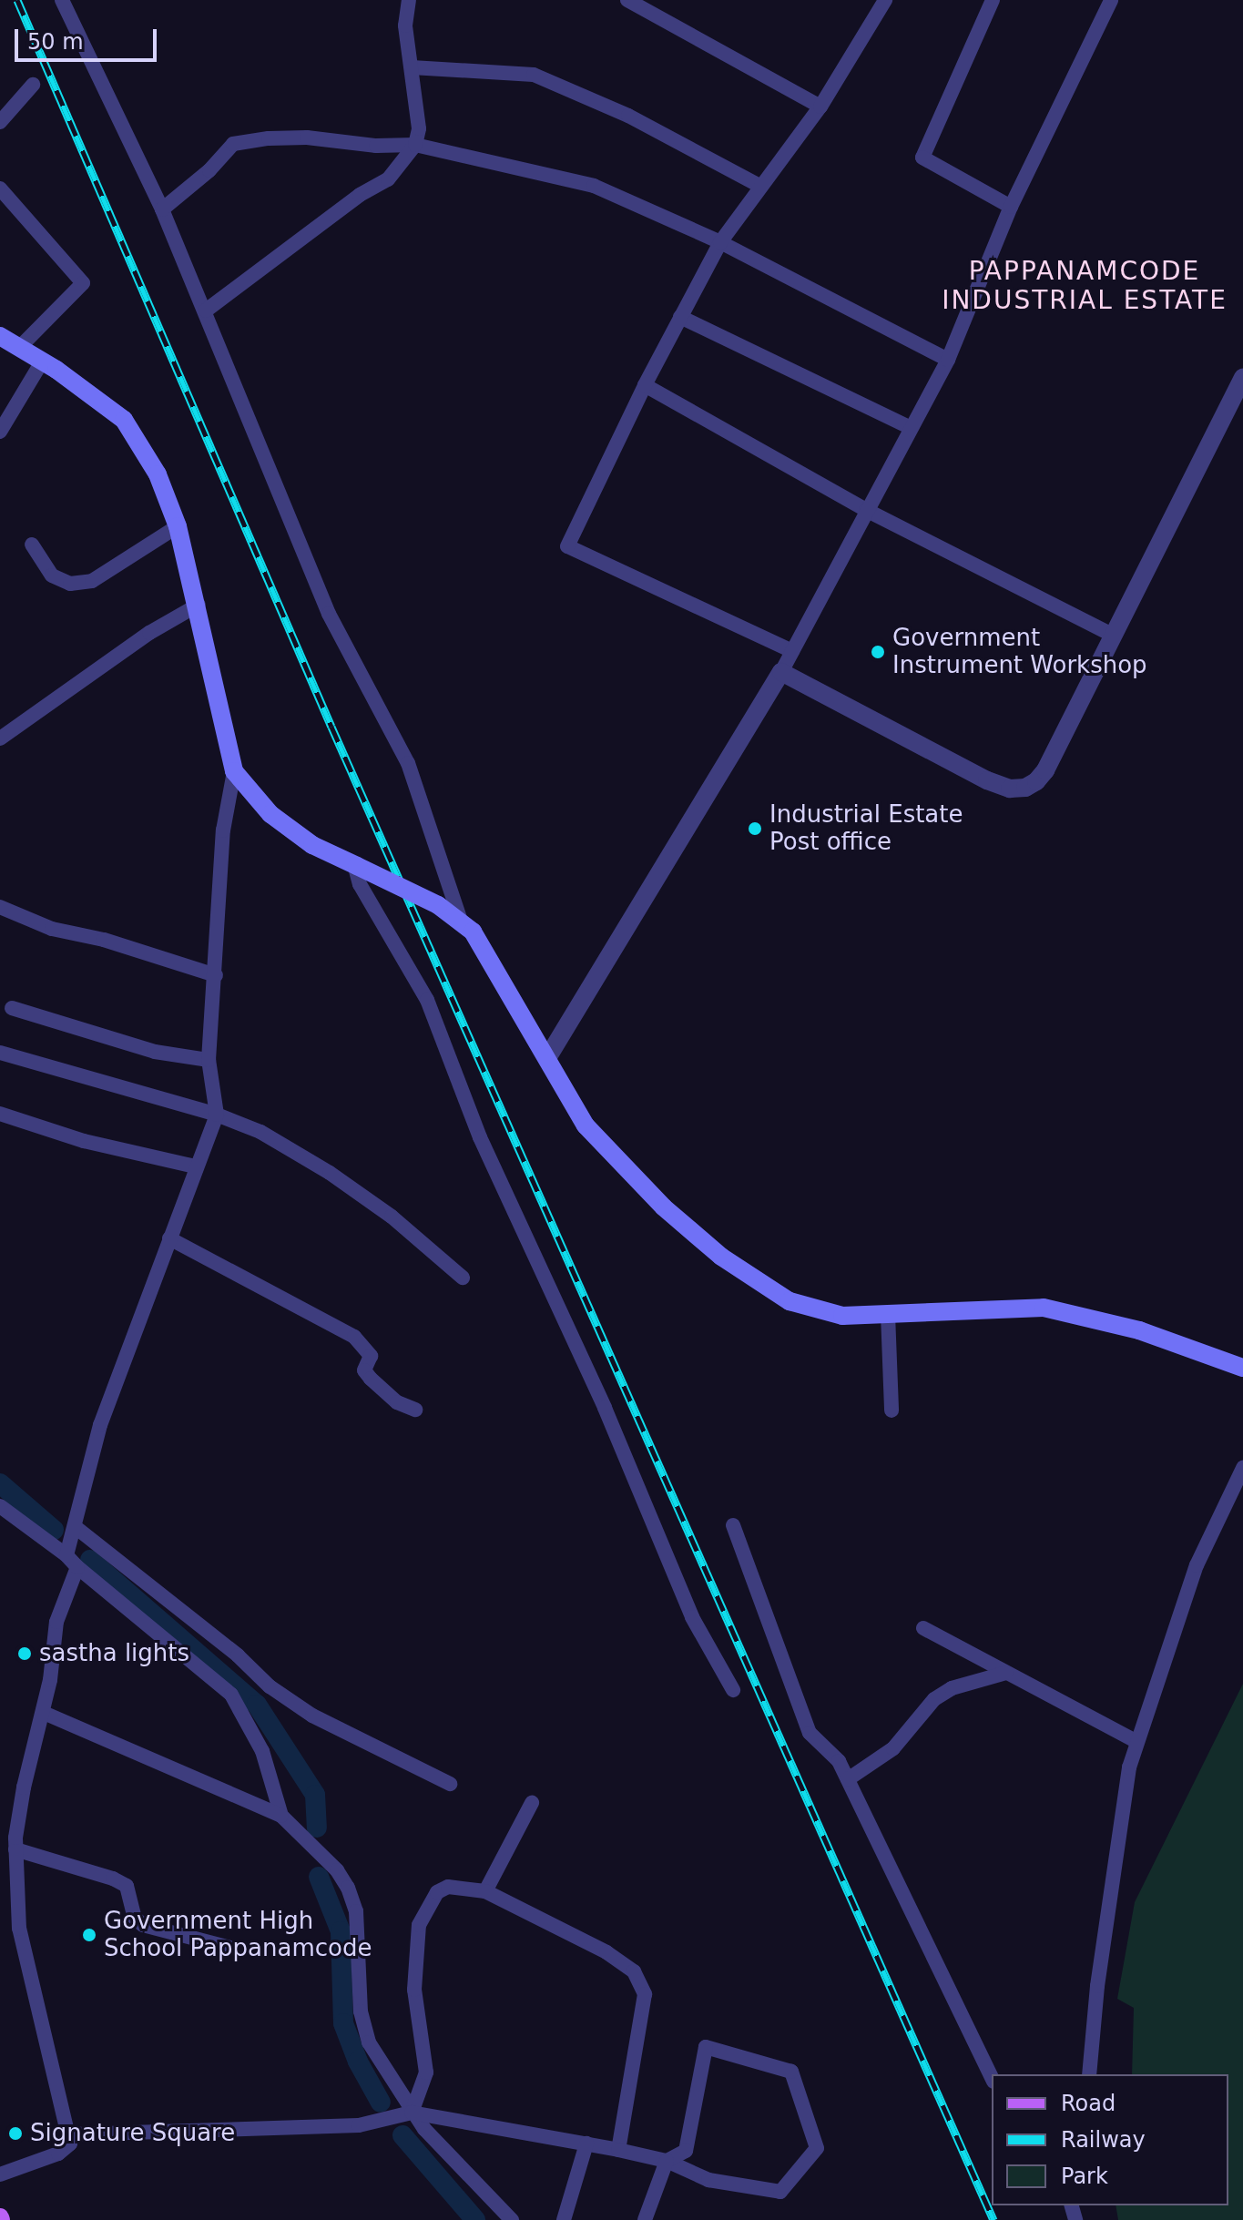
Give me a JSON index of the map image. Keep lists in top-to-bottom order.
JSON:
{
  "districts": ["PAPPANAMCODE INDUSTRIAL ESTATE"],
  "places": [
    "Government Instrument Workshop",
    "Industrial Estate Post office",
    "sastha lights",
    "Government High School Pappanamcode",
    "Signature Square"
  ],
  "legend": ["Road", "Railway", "Park"],
  "scale_bar": "50 m"
}
